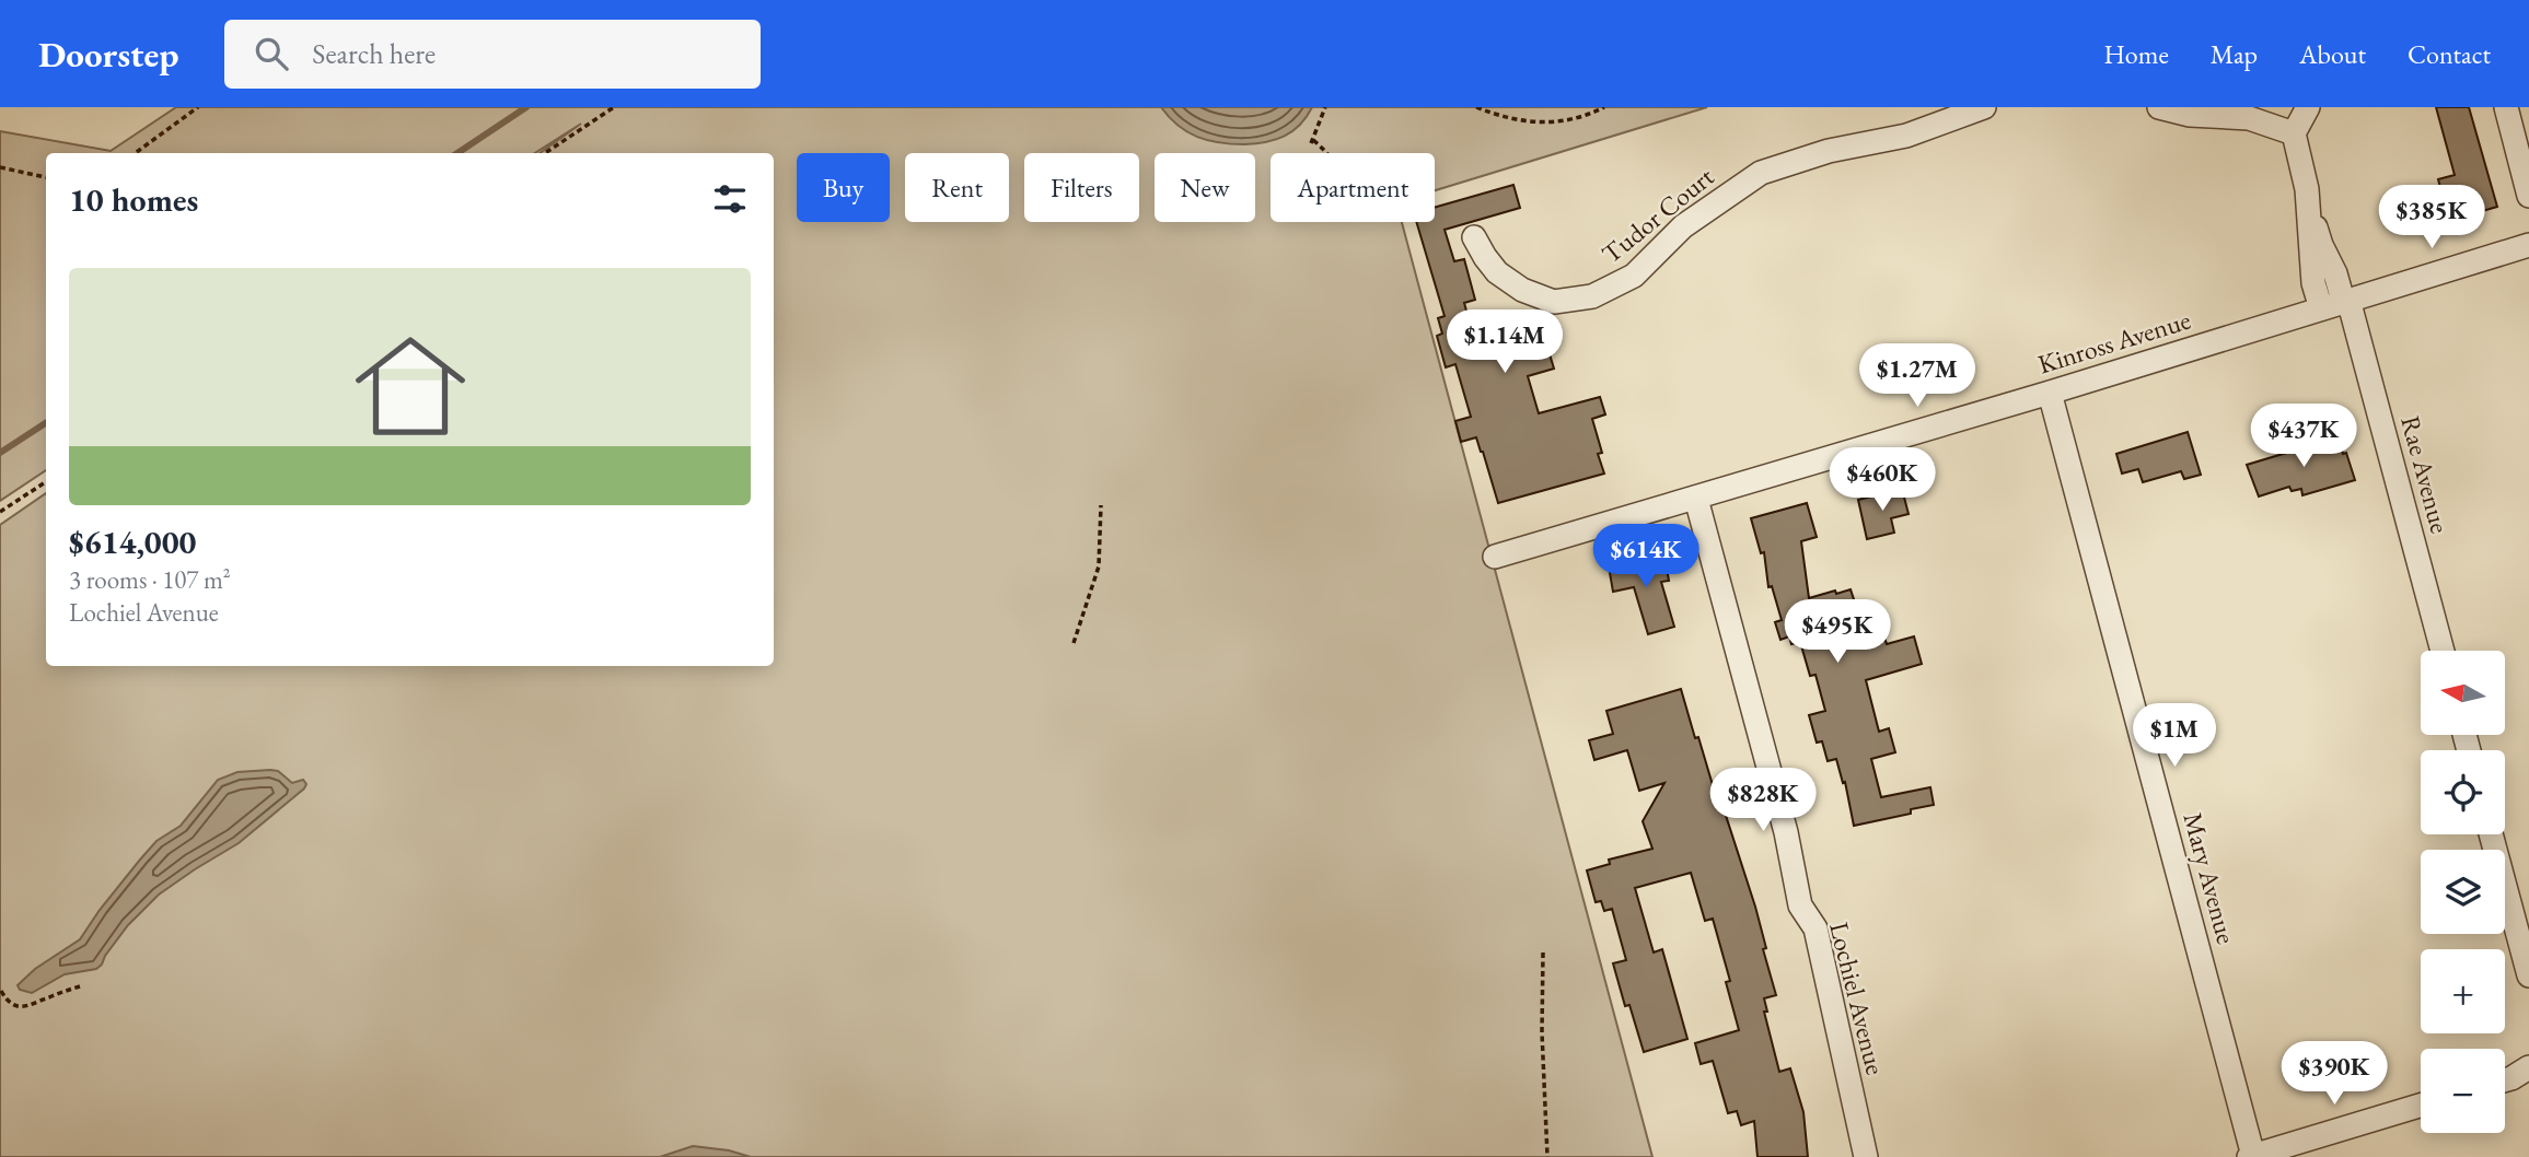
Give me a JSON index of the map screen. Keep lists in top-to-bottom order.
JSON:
{
  "streets": {
    "street": [
      "Tudor Court",
      "Kinross Avenue",
      "Rae Avenue",
      "Mary Avenue",
      "Lochiel Avenue"
    ]
  },
  "crossings": [
    ["Kinross Avenue", "Rae Avenue"],
    ["Kinross Avenue", "Mary Avenue"],
    ["Kinross Avenue", "Lochiel Avenue"]
  ],
  "north": "left",
  "page": {
    "header": "Doorstep",
    "search": "Search here",
    "nav": [
      "Home",
      "Map",
      "About",
      "Contact"
    ],
    "chip": [
      "Buy",
      "Rent",
      "Filters",
      "New",
      "Apartment"
    ],
    "heading": "10 homes",
    "price": [
      "$385K",
      "$1.14M",
      "$1.27M",
      "$437K",
      "$460K",
      "$614K",
      "$495K",
      "$1M",
      "$828K",
      "$390K"
    ],
    "list": [
      {
        "name": "$614,000",
        "note": "3 rooms · 107 m² · Lochiel Avenue"
      }
    ],
    "map_buttons": ["+", "−"]
  }
}
